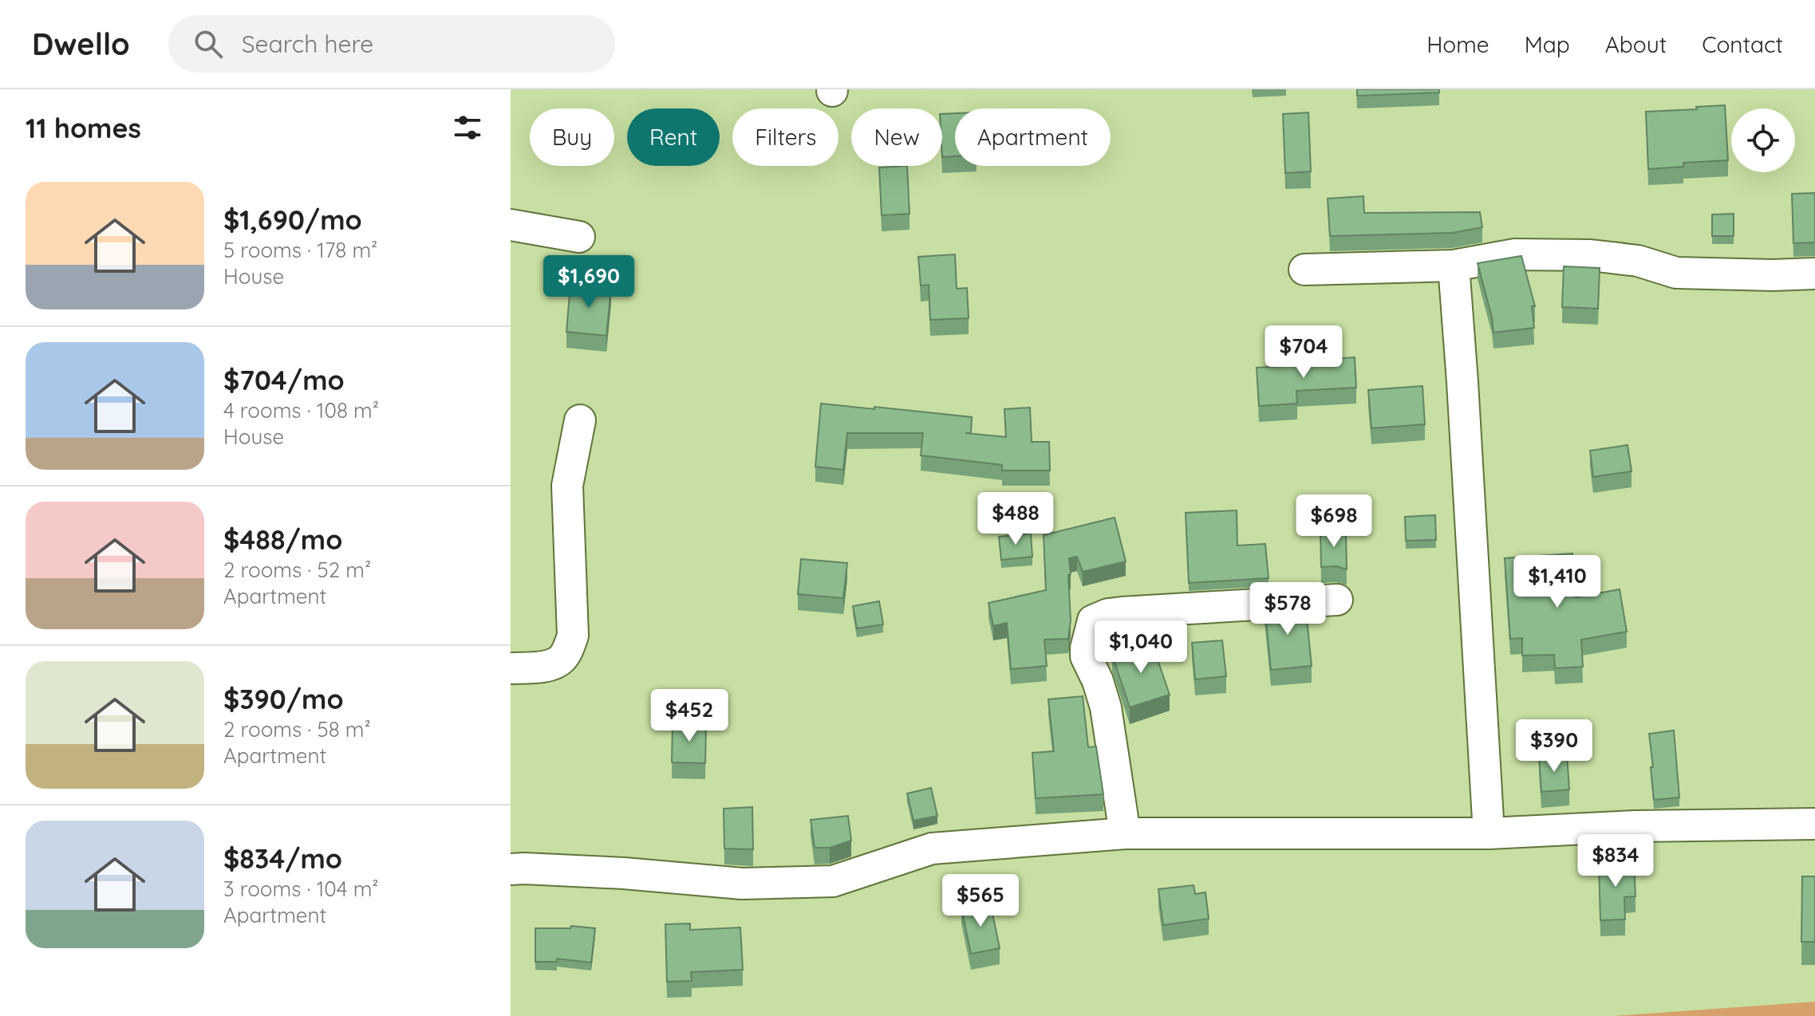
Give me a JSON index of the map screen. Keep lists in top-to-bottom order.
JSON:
{
  "page": {
    "header": "Dwello",
    "search": "Search here",
    "nav": [
      "Home",
      "Map",
      "About",
      "Contact"
    ],
    "heading": "11 homes",
    "chip": [
      "Buy",
      "Rent",
      "Filters",
      "New",
      "Apartment"
    ],
    "list": [
      {
        "name": "$1,690/mo",
        "note": "5 rooms · 178 m² · House"
      },
      {
        "name": "$704/mo",
        "note": "4 rooms · 108 m² · House"
      },
      {
        "name": "$488/mo",
        "note": "2 rooms · 52 m² · Apartment"
      },
      {
        "name": "$390/mo",
        "note": "2 rooms · 58 m² · Apartment"
      },
      {
        "name": "$834/mo",
        "note": "3 rooms · 104 m² · Apartment"
      }
    ],
    "price": [
      "$1,690",
      "$704",
      "$488",
      "$698",
      "$1,410",
      "$578",
      "$1,040",
      "$452",
      "$390",
      "$834",
      "$565"
    ]
  }
}
